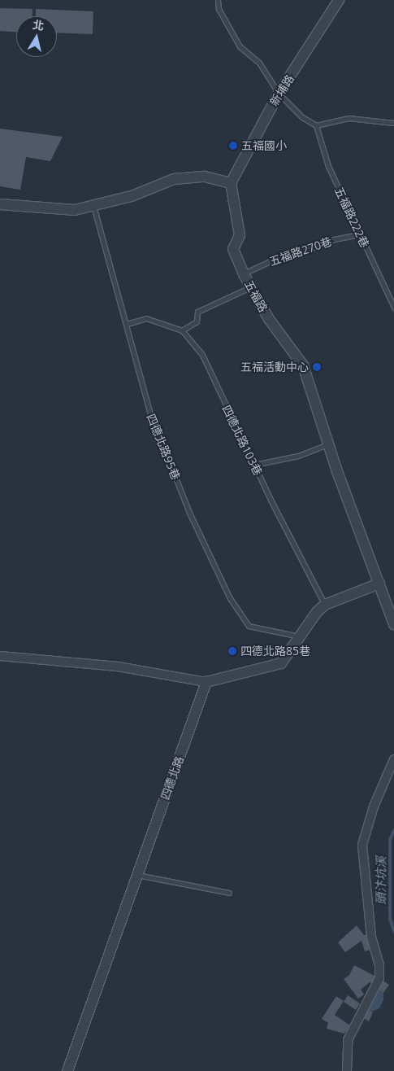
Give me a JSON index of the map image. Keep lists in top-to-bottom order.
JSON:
{
  "streets": {
    "street": ["新埔路", "五福路", "四德北路"],
    "lane": [
      "五福路222巷",
      "五福路270巷",
      "四德北路103巷",
      "四德北路95巷"
    ]
  },
  "crossings": [
    ["新埔路", "五福路"],
    ["五福路222巷", "五福路270巷"],
    ["五福路270巷", "五福路"]
  ],
  "water": ["頭汴坑溪"],
  "places": ["五福國小", "五福活動中心", "四德北路85巷"],
  "north": "top"
}
